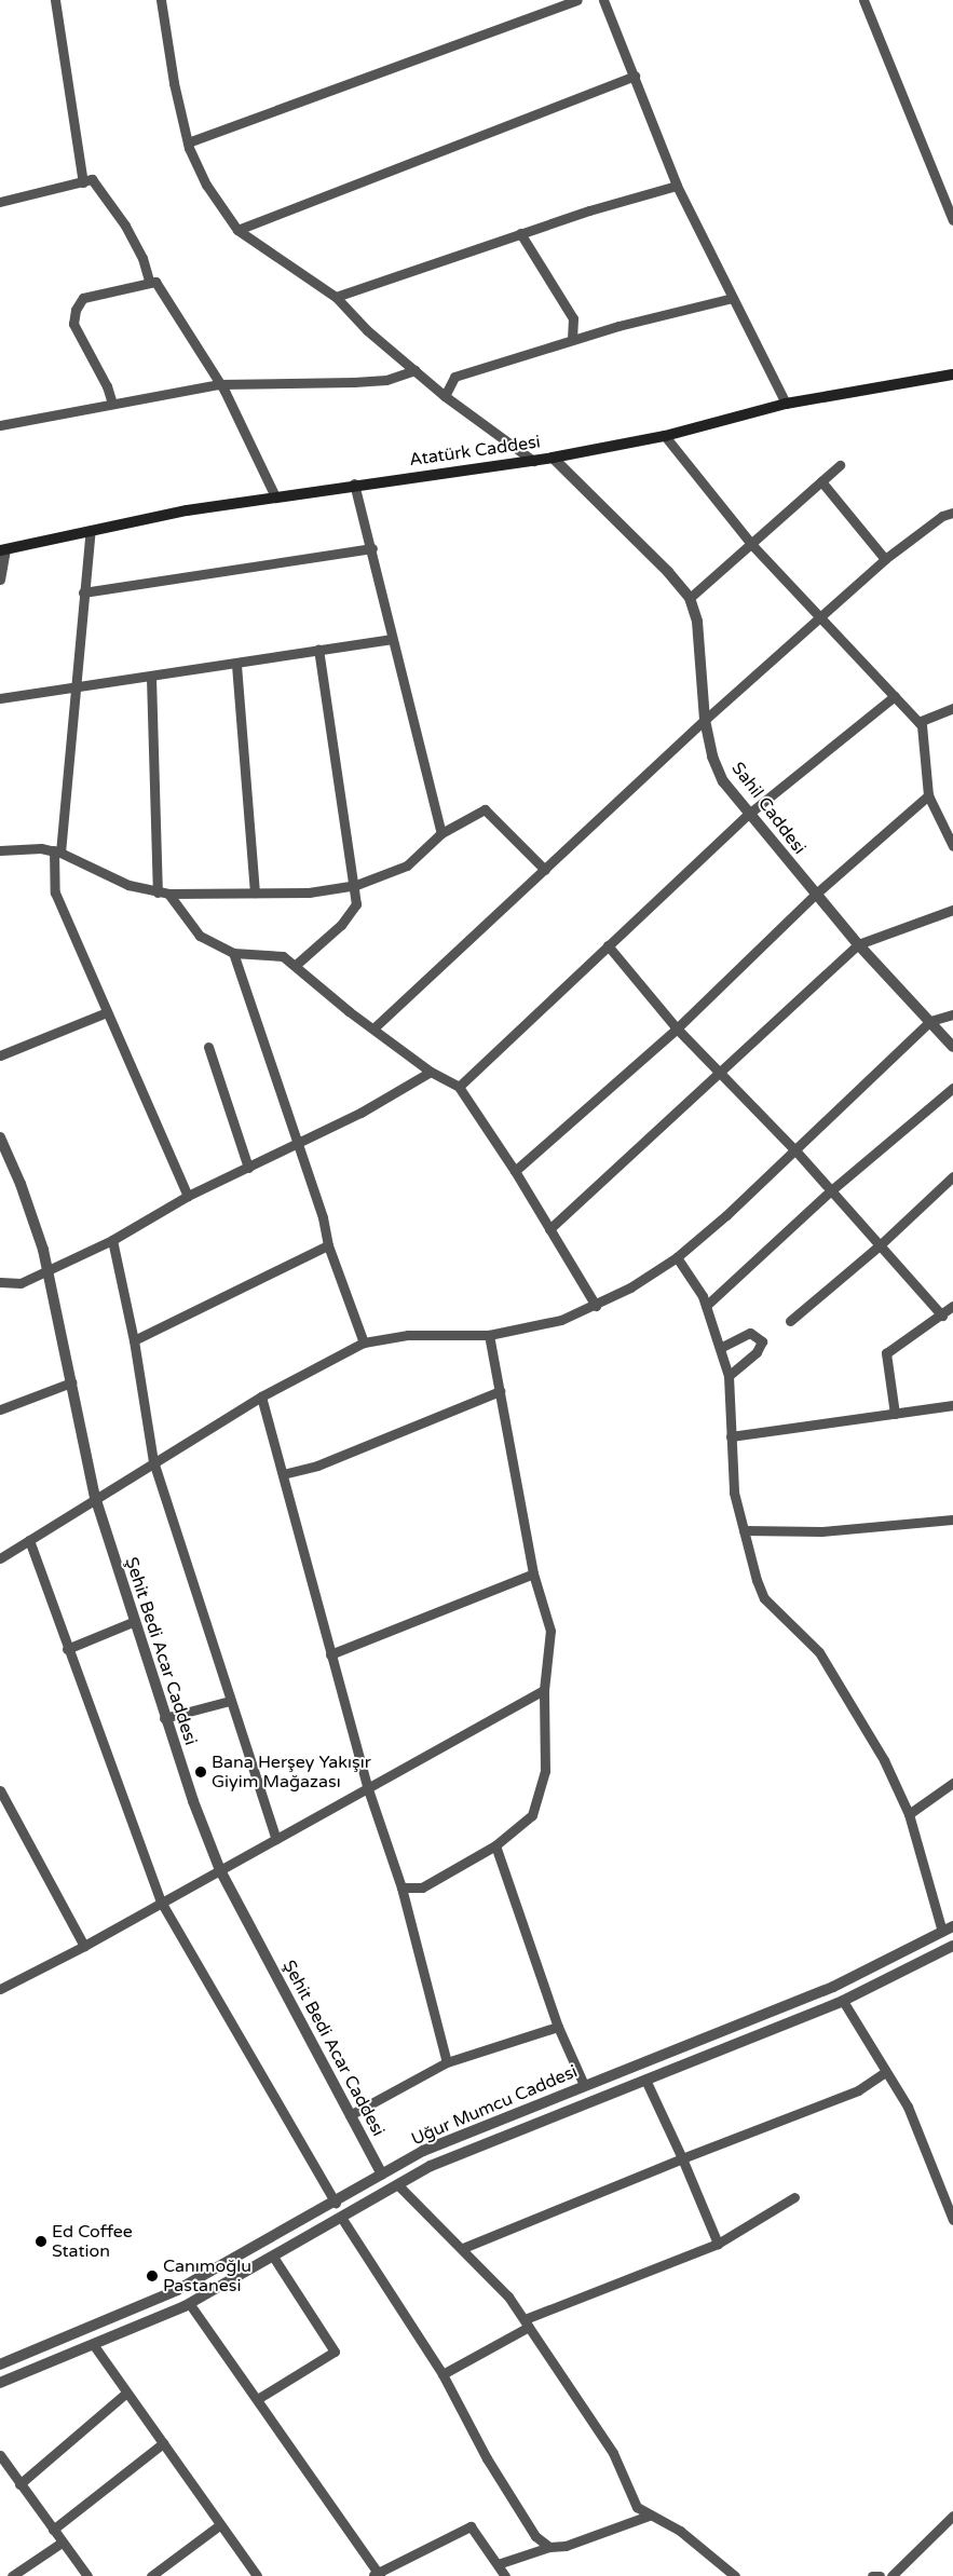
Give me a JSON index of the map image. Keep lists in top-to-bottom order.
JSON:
{
  "streets": {
    "main road": ["Atatürk Caddesi"],
    "street": ["Sahil Caddesi", "Şehit Bedi Acar Caddesi", "Uğur Mumcu Caddesi"]
  },
  "crossings": [
    ["Atatürk Caddesi", "Sahil Caddesi"],
    ["Şehit Bedi Acar Caddesi", "Uğur Mumcu Caddesi"]
  ],
  "places": ["Bana Herşey Yakışır Giyim Mağazası", "Ed Coffee Station", "Canımoğlu Pastanesi"]
}
